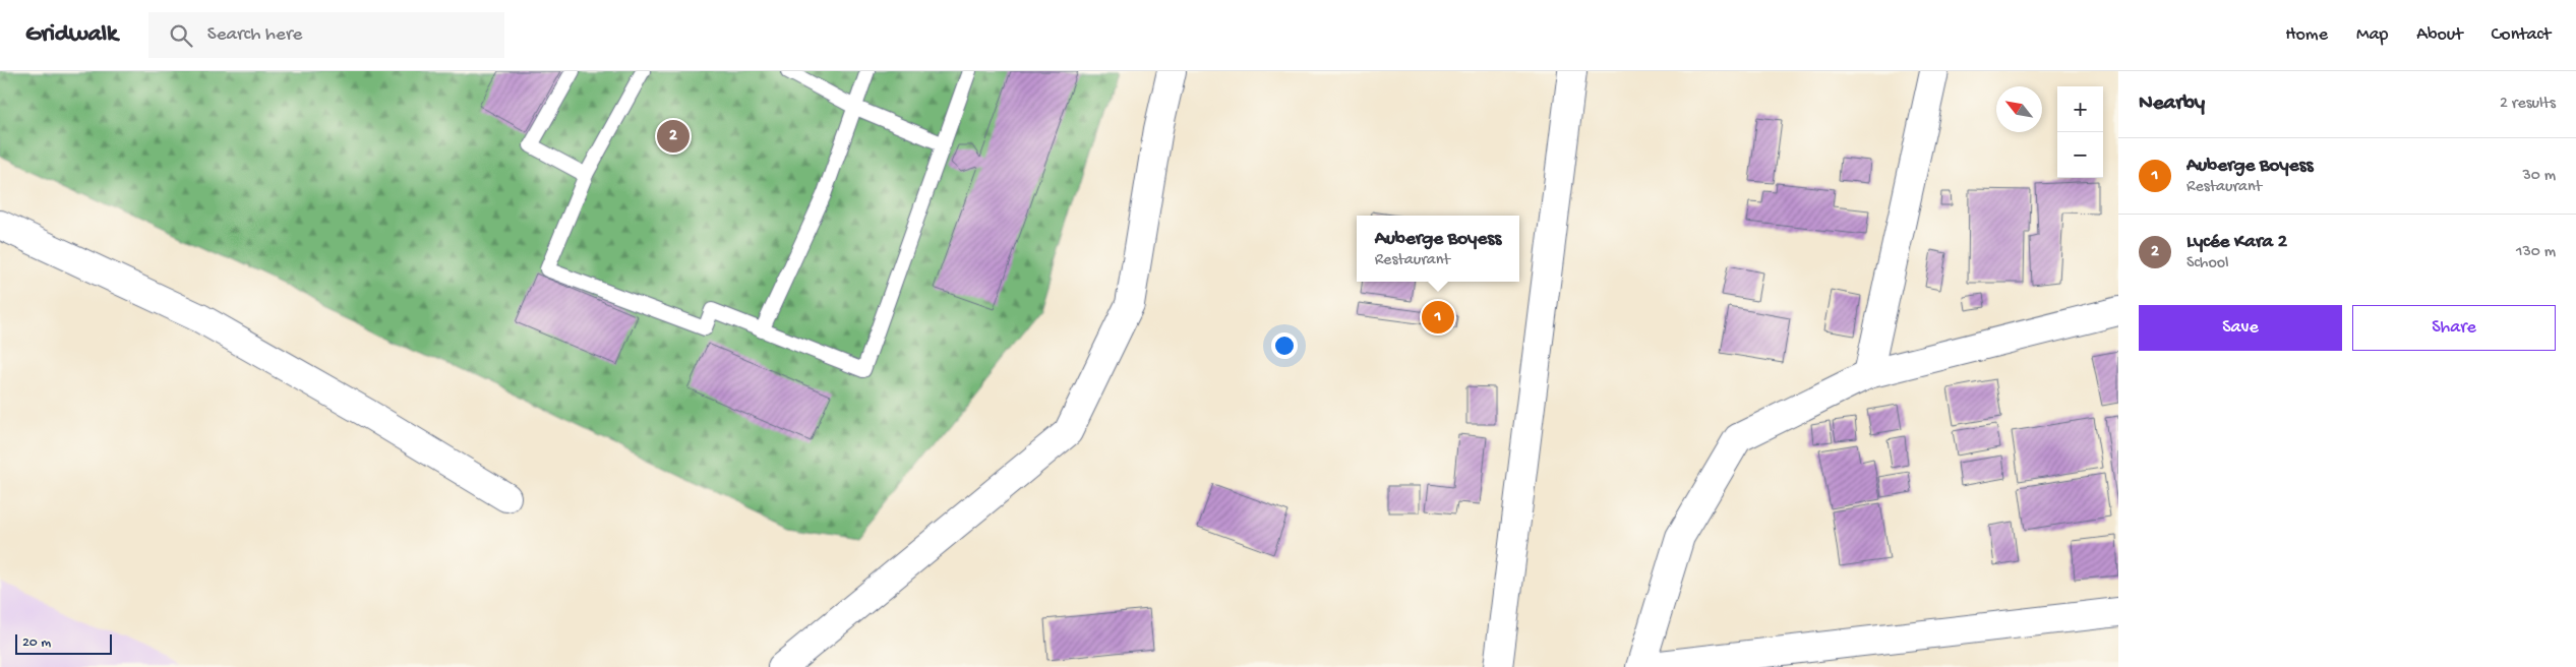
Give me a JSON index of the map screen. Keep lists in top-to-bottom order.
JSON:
{
  "scale_bar": "20 m",
  "north": "top left",
  "page": {
    "header": "Gridwalk",
    "search": "Search here",
    "nav": [
      "Home",
      "Map",
      "About",
      "Contact"
    ],
    "heading": ["Nearby", "2 results"],
    "map_buttons": ["+", "−"],
    "pins": ["2", "1"],
    "list": [
      {
        "mark": "1",
        "name": "Auberge Boyess",
        "note": "Restaurant",
        "value": "30 m"
      },
      {
        "mark": "2",
        "name": "Lycée Kara 2",
        "note": "School",
        "value": "130 m"
      }
    ],
    "popup": ["Auberge Boyess", "Restaurant"],
    "buttons": ["Save", "Share"],
    "scale": "20 m"
  }
}
